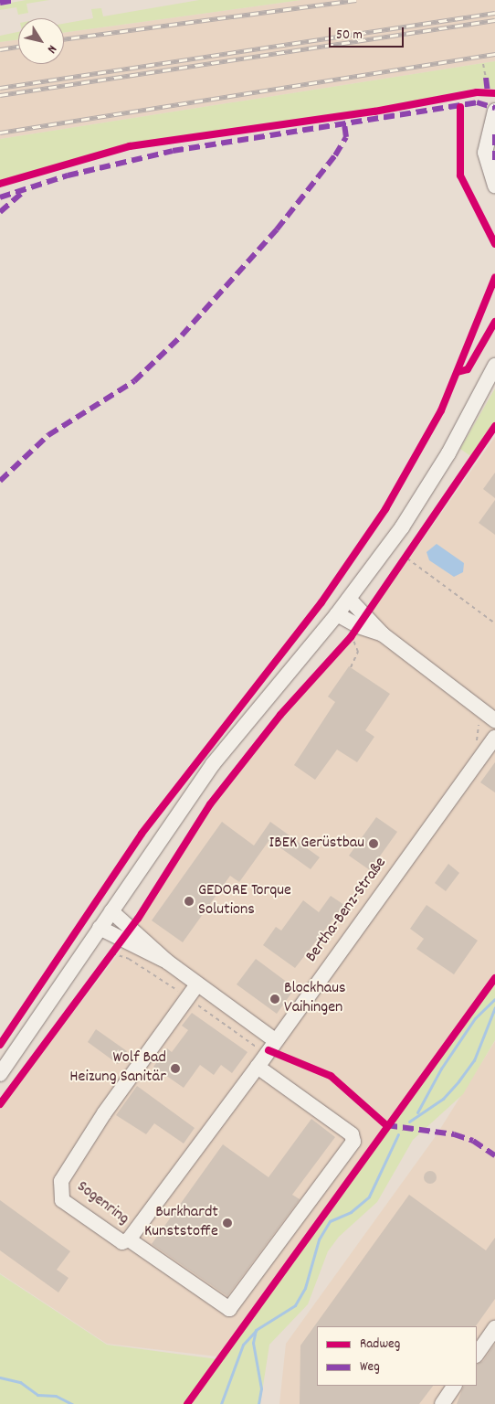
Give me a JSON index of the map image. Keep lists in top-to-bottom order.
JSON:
{
  "streets": {
    "street": ["Bertha-Benz-Straße", "Sogenring"]
  },
  "crossings": [
    ["Bertha-Benz-Straße", "Sogenring"]
  ],
  "places": [
    "IBEK Gerüstbau",
    "GEDORE Torque Solutions",
    "Blockhaus Vaihingen",
    "Wolf Bad Heizung Sanitär",
    "Burkhardt Kunststoffe"
  ],
  "legend": ["Radweg", "Weg"],
  "scale_bar": "50 m",
  "north": "bottom right"
}
